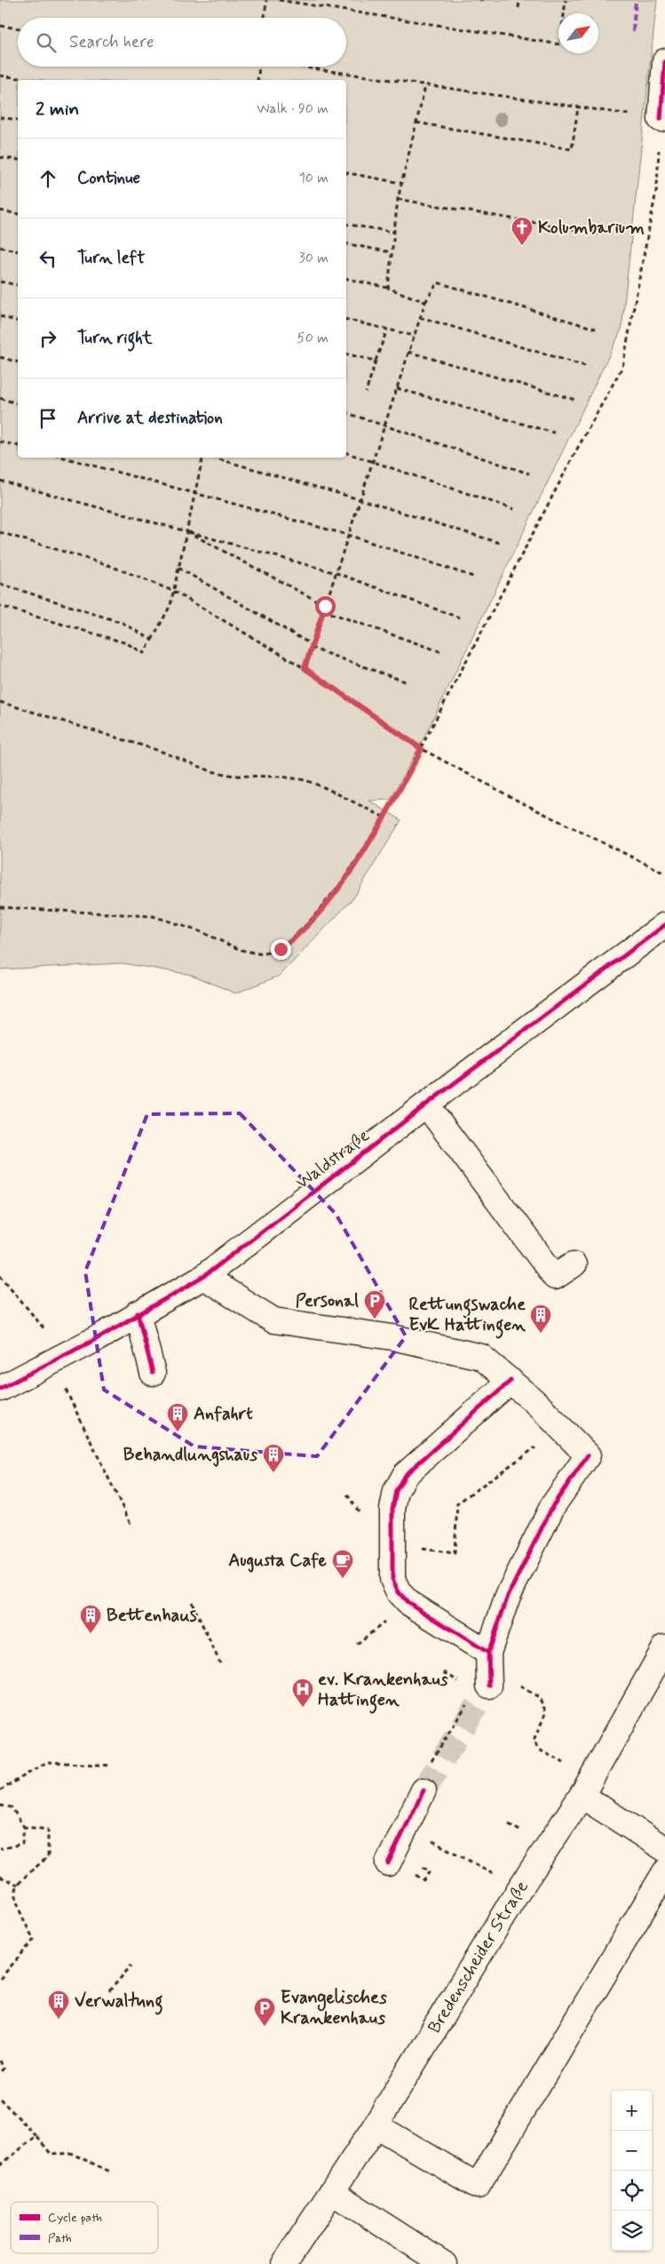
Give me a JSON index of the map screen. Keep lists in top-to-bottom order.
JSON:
{
  "streets": {
    "street": ["Waldstraße", "Bredenscheider Straße"]
  },
  "places": {
    "church": ["Kolumbarium"],
    "parking": ["Personal", "Evangelisches Krankenhaus"],
    "building": [
      "Rettungswache EvK Hattingen",
      "Anfahrt",
      "Behandlungshaus",
      "Bettenhaus",
      "Verwaltung"
    ],
    "cafe": ["Augusta Cafe"],
    "hospital": ["ev. Krankenhaus Hattingen"]
  },
  "legend": ["Cycle path", "Path"],
  "north": "top right",
  "page": {
    "search": "Search here",
    "heading": ["2 min", "Walk · 90 m"],
    "list": [
      ["Continue", "10 m"],
      ["Turn left", "30 m"],
      ["Turn right", "50 m"],
      "Arrive at destination"
    ],
    "map_buttons": ["+", "−"]
  }
}
